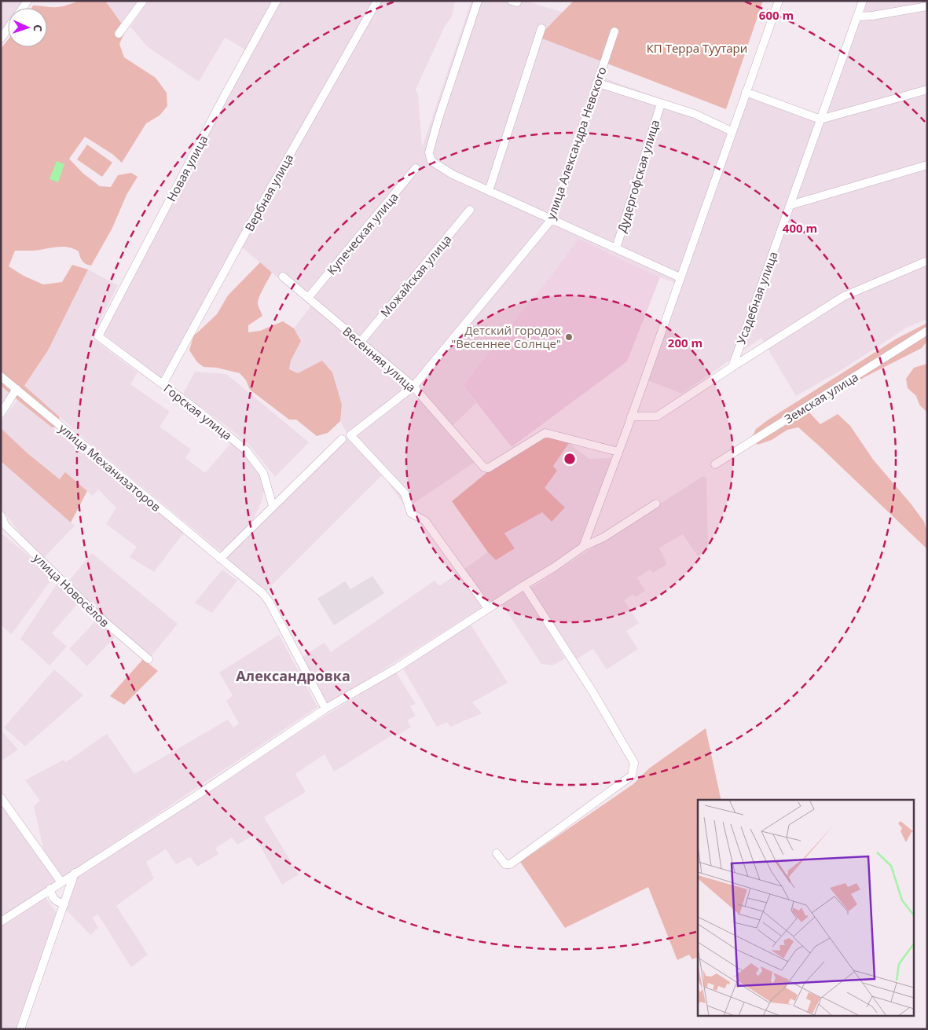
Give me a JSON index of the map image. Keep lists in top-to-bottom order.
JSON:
{
  "streets": {
    "street": [
      "улица Александра Невского",
      "Новая улица",
      "Дудергофская улица",
      "Вербная улица",
      "Купеческая улица",
      "Можайская улица",
      "Усадебная улица",
      "Весенняя улица",
      "Земская улица",
      "Горская улица",
      "улица Механизаторов",
      "улица Новосёлов"
    ]
  },
  "crossings": [
    ["улица Александра Невского", "Весенняя улица"],
    ["Новая улица", "Горская улица"],
    ["Вербная улица", "Горская улица"],
    ["Купеческая улица", "Весенняя улица"],
    ["Можайская улица", "Весенняя улица"]
  ],
  "districts": ["Александровка"],
  "parks": ["КП Терра Туутари"],
  "places": ["Детский городок \"Весеннее Солнце\""],
  "north": "right",
  "rings": ["600 m", "400 m", "200 m"]
}
